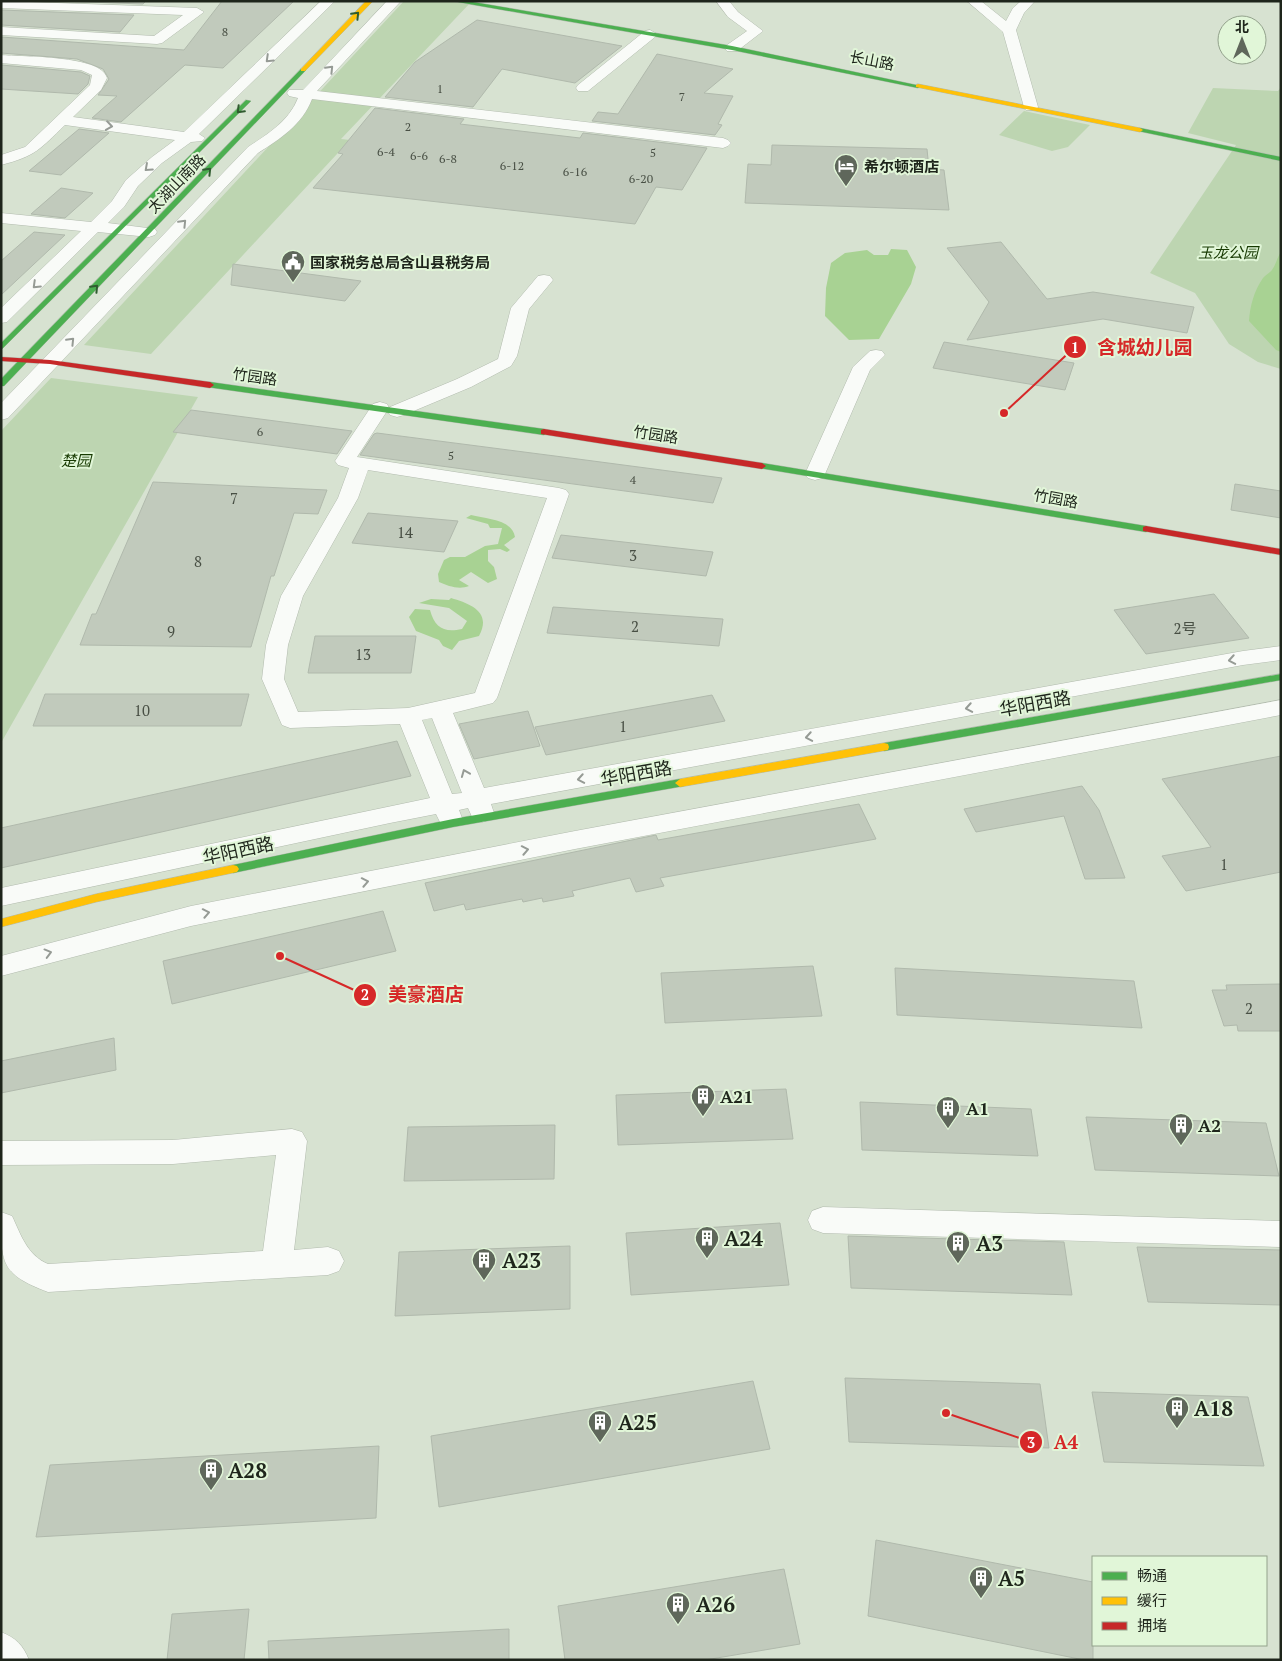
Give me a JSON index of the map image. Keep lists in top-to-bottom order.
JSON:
{
  "streets": {
    "main road": [
      "长山路",
      "太湖山南路",
      "竹园路",
      "华阳西路"
    ]
  },
  "crossings": [
    ["太湖山南路", "竹园路"]
  ],
  "parks": ["玉龙公园", "楚园"],
  "places": {
    "hotel": ["希尔顿酒店"],
    "public building": ["国家税务总局含山县税务局"],
    "other": ["含城幼儿园", "美豪酒店", "A4"],
    "building": [
      "A21",
      "A1",
      "A2",
      "A24",
      "A3",
      "A23",
      "A18",
      "A25",
      "A28",
      "A5",
      "A26"
    ]
  },
  "house_numbers": [
    "8",
    "1",
    "7",
    "2",
    "6-4",
    "5",
    "6-6",
    "6-8",
    "6-12",
    "6-16",
    "6-20",
    "6",
    "5",
    "4",
    "7",
    "14",
    "3",
    "8",
    "2",
    "2号",
    "9",
    "13",
    "10",
    "1",
    "1",
    "2"
  ],
  "legend": ["畅通", "缓行", "拥堵"],
  "north": "top"
}
